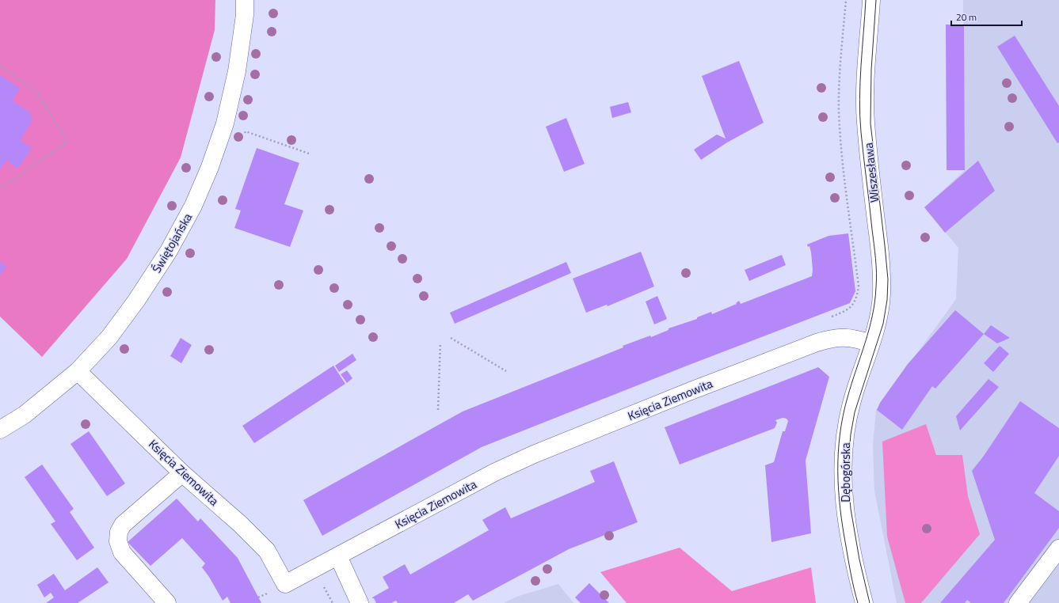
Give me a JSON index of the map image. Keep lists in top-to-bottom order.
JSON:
{
  "streets": {
    "street": [
      "Wiszesława",
      "Świętojańska",
      "Księcia Ziemowita",
      "Dębogórska"
    ]
  },
  "crossings": [
    ["Wiszesława", "Księcia Ziemowita"],
    ["Wiszesława", "Dębogórska"],
    ["Świętojańska", "Księcia Ziemowita"],
    ["Księcia Ziemowita", "Dębogórska"]
  ],
  "scale_bar": "20 m"
}
